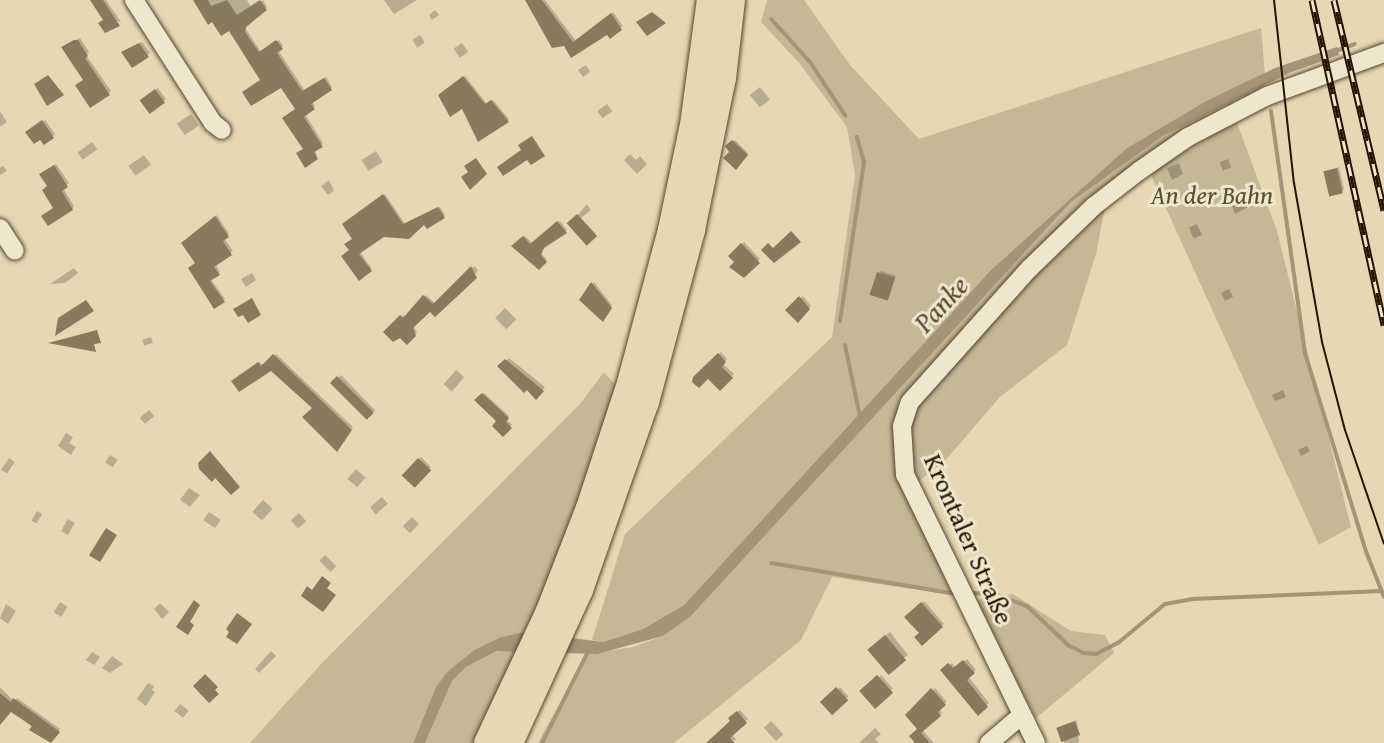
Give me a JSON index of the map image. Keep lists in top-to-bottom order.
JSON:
{
  "streets": {
    "street": ["Krontaler Straße"]
  },
  "water": ["Panke"],
  "parks": ["An der Bahn"]
}
